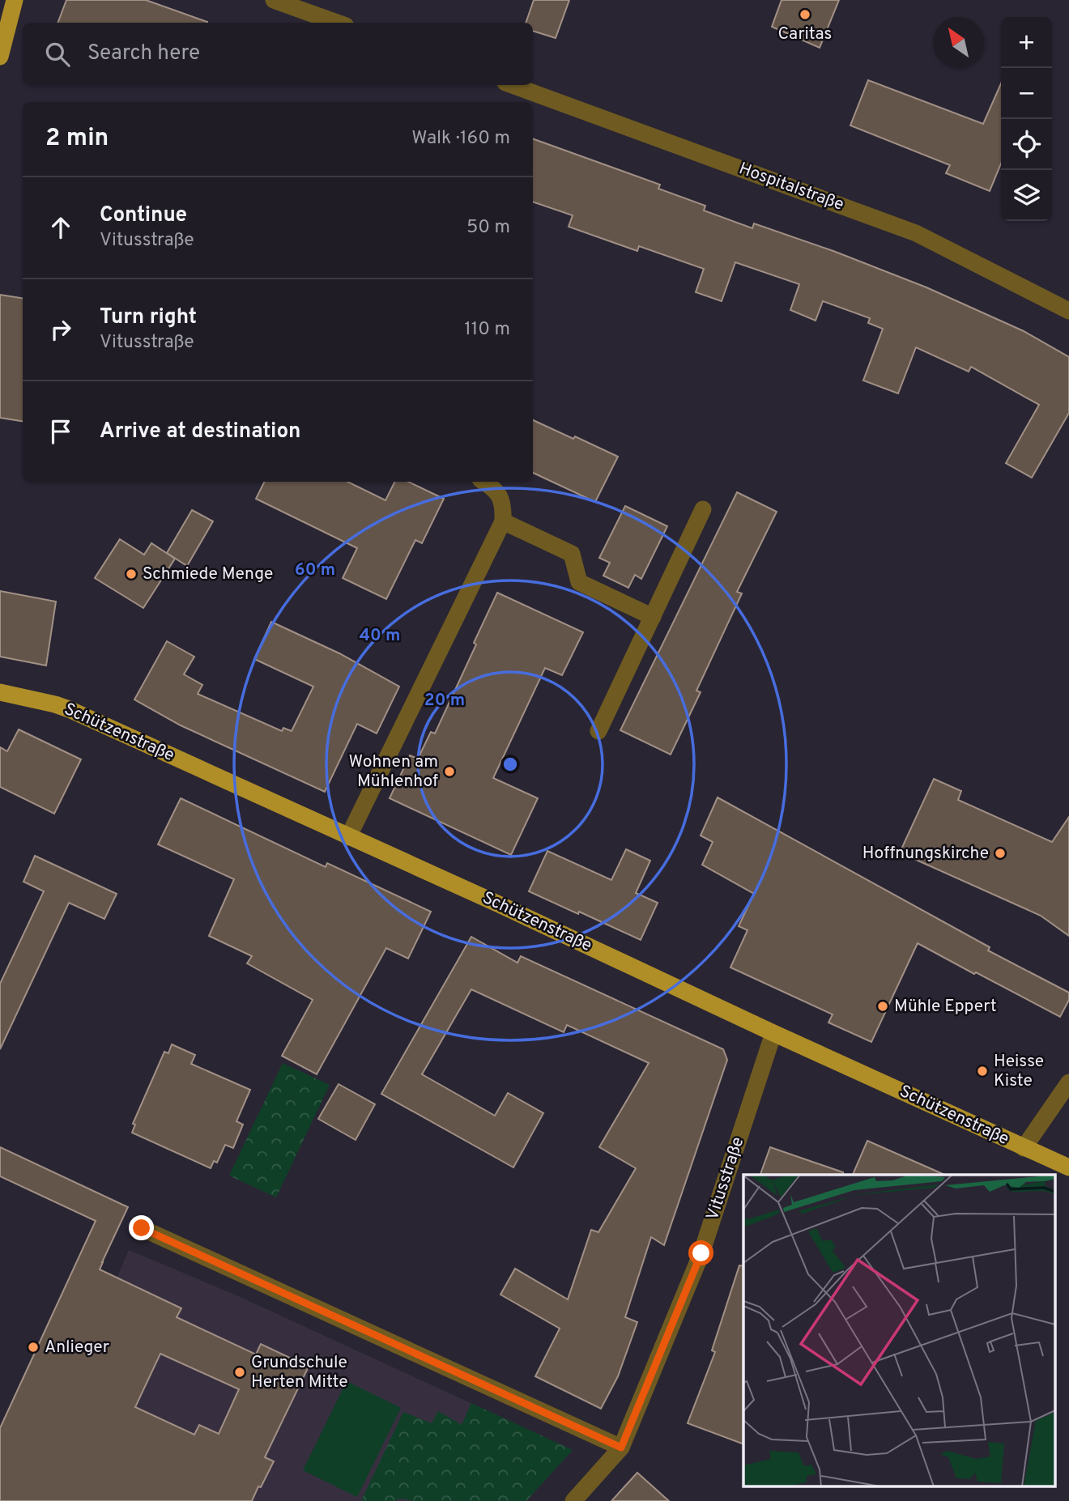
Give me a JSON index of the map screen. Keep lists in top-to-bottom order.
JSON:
{
  "streets": {
    "main road": ["Schützenstraße"],
    "street": ["Hospitalstraße", "Vitusstraße"]
  },
  "crossings": [
    ["Schützenstraße", "Vitusstraße"]
  ],
  "places": [
    "Caritas",
    "Schmiede Menge",
    "Wohnen am Mühlenhof",
    "Hoffnungskirche",
    "Mühle Eppert",
    "Heisse Kiste",
    "Anlieger",
    "Grundschule Herten Mitte"
  ],
  "north": "top left",
  "page": {
    "map_buttons": ["+", "−"],
    "search": "Search here",
    "heading": ["2 min", "Walk · 160 m"],
    "list": [
      ["Continue", "Vitusstraße", "50 m"],
      ["Turn right", "Vitusstraße", "110 m"],
      "Arrive at destination"
    ]
  },
  "rings": ["60 m", "40 m", "20 m"]
}
